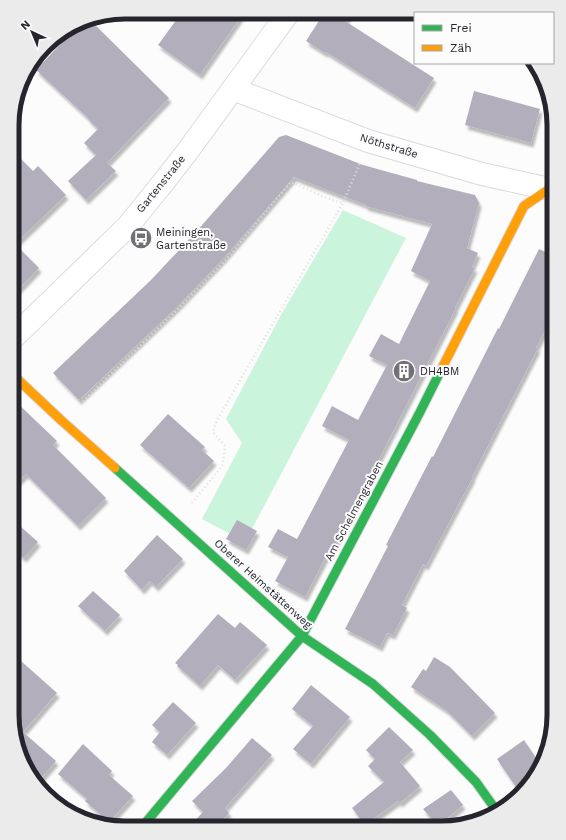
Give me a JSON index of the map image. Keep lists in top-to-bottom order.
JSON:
{
  "streets": {
    "street": [
      "Nöthstraße",
      "Gartenstraße",
      "Am Schelmengraben",
      "Oberer Heimstättenweg"
    ]
  },
  "crossings": [
    ["Nöthstraße", "Gartenstraße"],
    ["Am Schelmengraben", "Oberer Heimstättenweg"]
  ],
  "places": {
    "bus stop": ["Meiningen, Gartenstraße"],
    "building": ["DH4BM"]
  },
  "legend": ["Frei", "Zäh"],
  "north": "top left"
}
